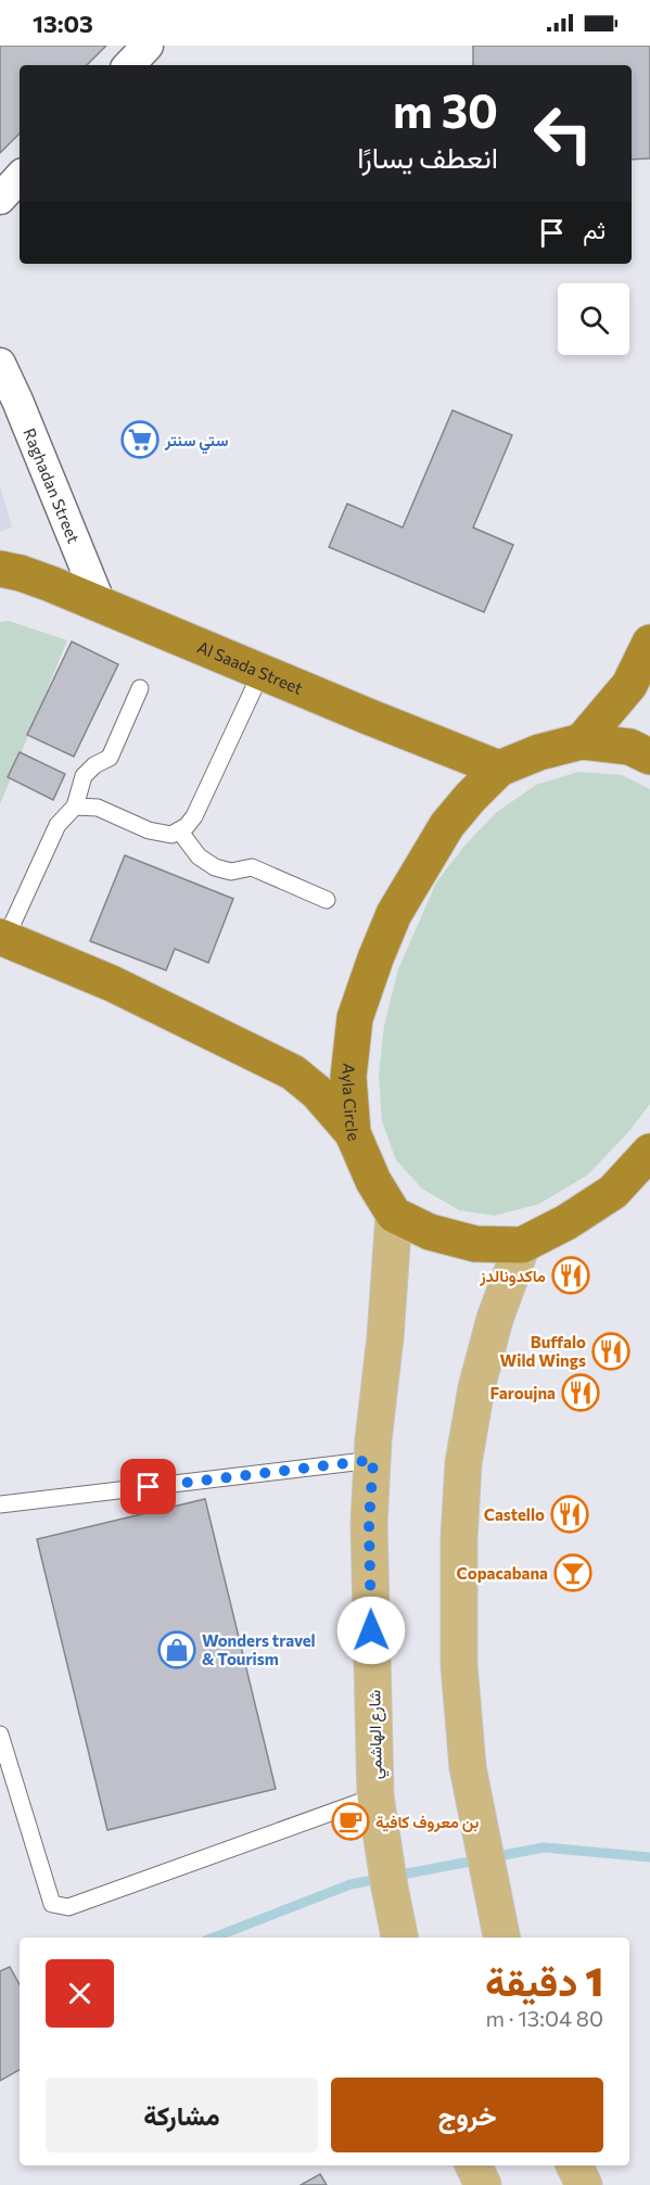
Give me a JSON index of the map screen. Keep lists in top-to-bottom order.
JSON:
{
  "streets": {
    "highway": ["Al Saada Street", "Ayla Circle"],
    "main road": ["شارع الهاشمي"],
    "street": ["Raghadan Street"]
  },
  "crossings": [
    ["Raghadan Street", "Al Saada Street"],
    ["Al Saada Street", "Ayla Circle"],
    ["Ayla Circle", "شارع الهاشمي"]
  ],
  "places": {
    "supermarket": ["ستي سنتر"],
    "restaurant": [
      "ماكدونالدز",
      "Buffalo Wild Wings",
      "Faroujna",
      "Castello"
    ],
    "bar": ["Copacabana"],
    "shop": ["Wonders travel & Tourism"],
    "cafe": ["بن معروف كافية"]
  },
  "page": {
    "status": "13:03",
    "turn": ["30 m", "انعطف يسارًا"],
    "then": "ثم",
    "heading": ["1 دقيقة", "80 m · 13:04"],
    "buttons": ["خروج", "مشاركة"]
  }
}
